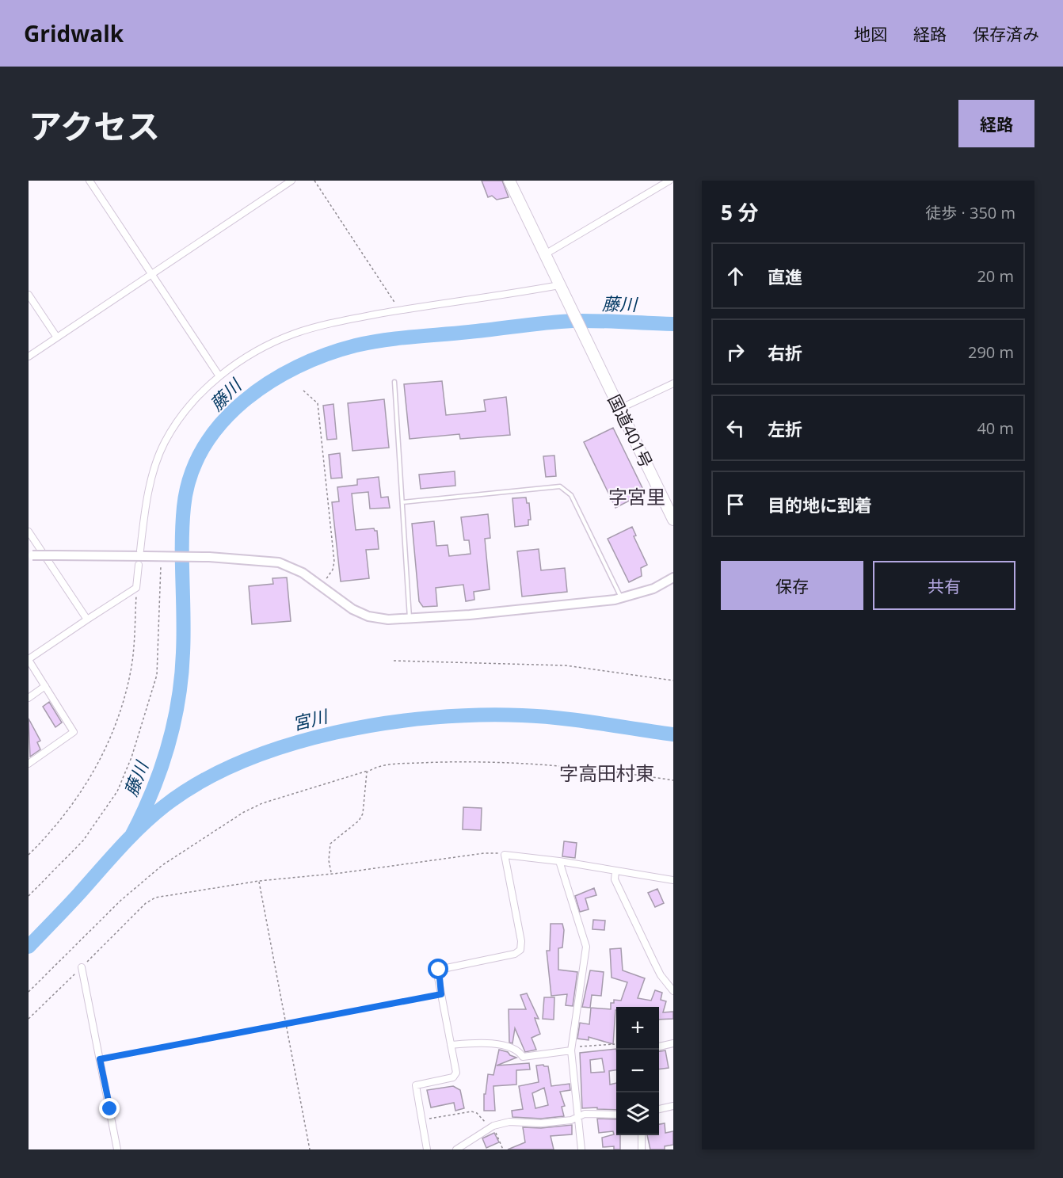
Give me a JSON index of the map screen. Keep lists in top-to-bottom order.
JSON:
{
  "streets": {
    "highway": ["国道401号"]
  },
  "districts": ["字宮里", "字高田村東"],
  "water": ["藤川", "宮川"],
  "page": {
    "header": "Gridwalk",
    "nav": ["地図", "経路", "保存済み"],
    "title": "アクセス",
    "buttons": [
      "経路",
      ["保存", "共有"]
    ],
    "heading": ["5 分", "徒歩 · 350 m"],
    "list": [
      ["直進", "20 m"],
      ["右折", "290 m"],
      ["左折", "40 m"],
      "目的地に到着"
    ],
    "map_buttons": ["+", "−"]
  }
}
